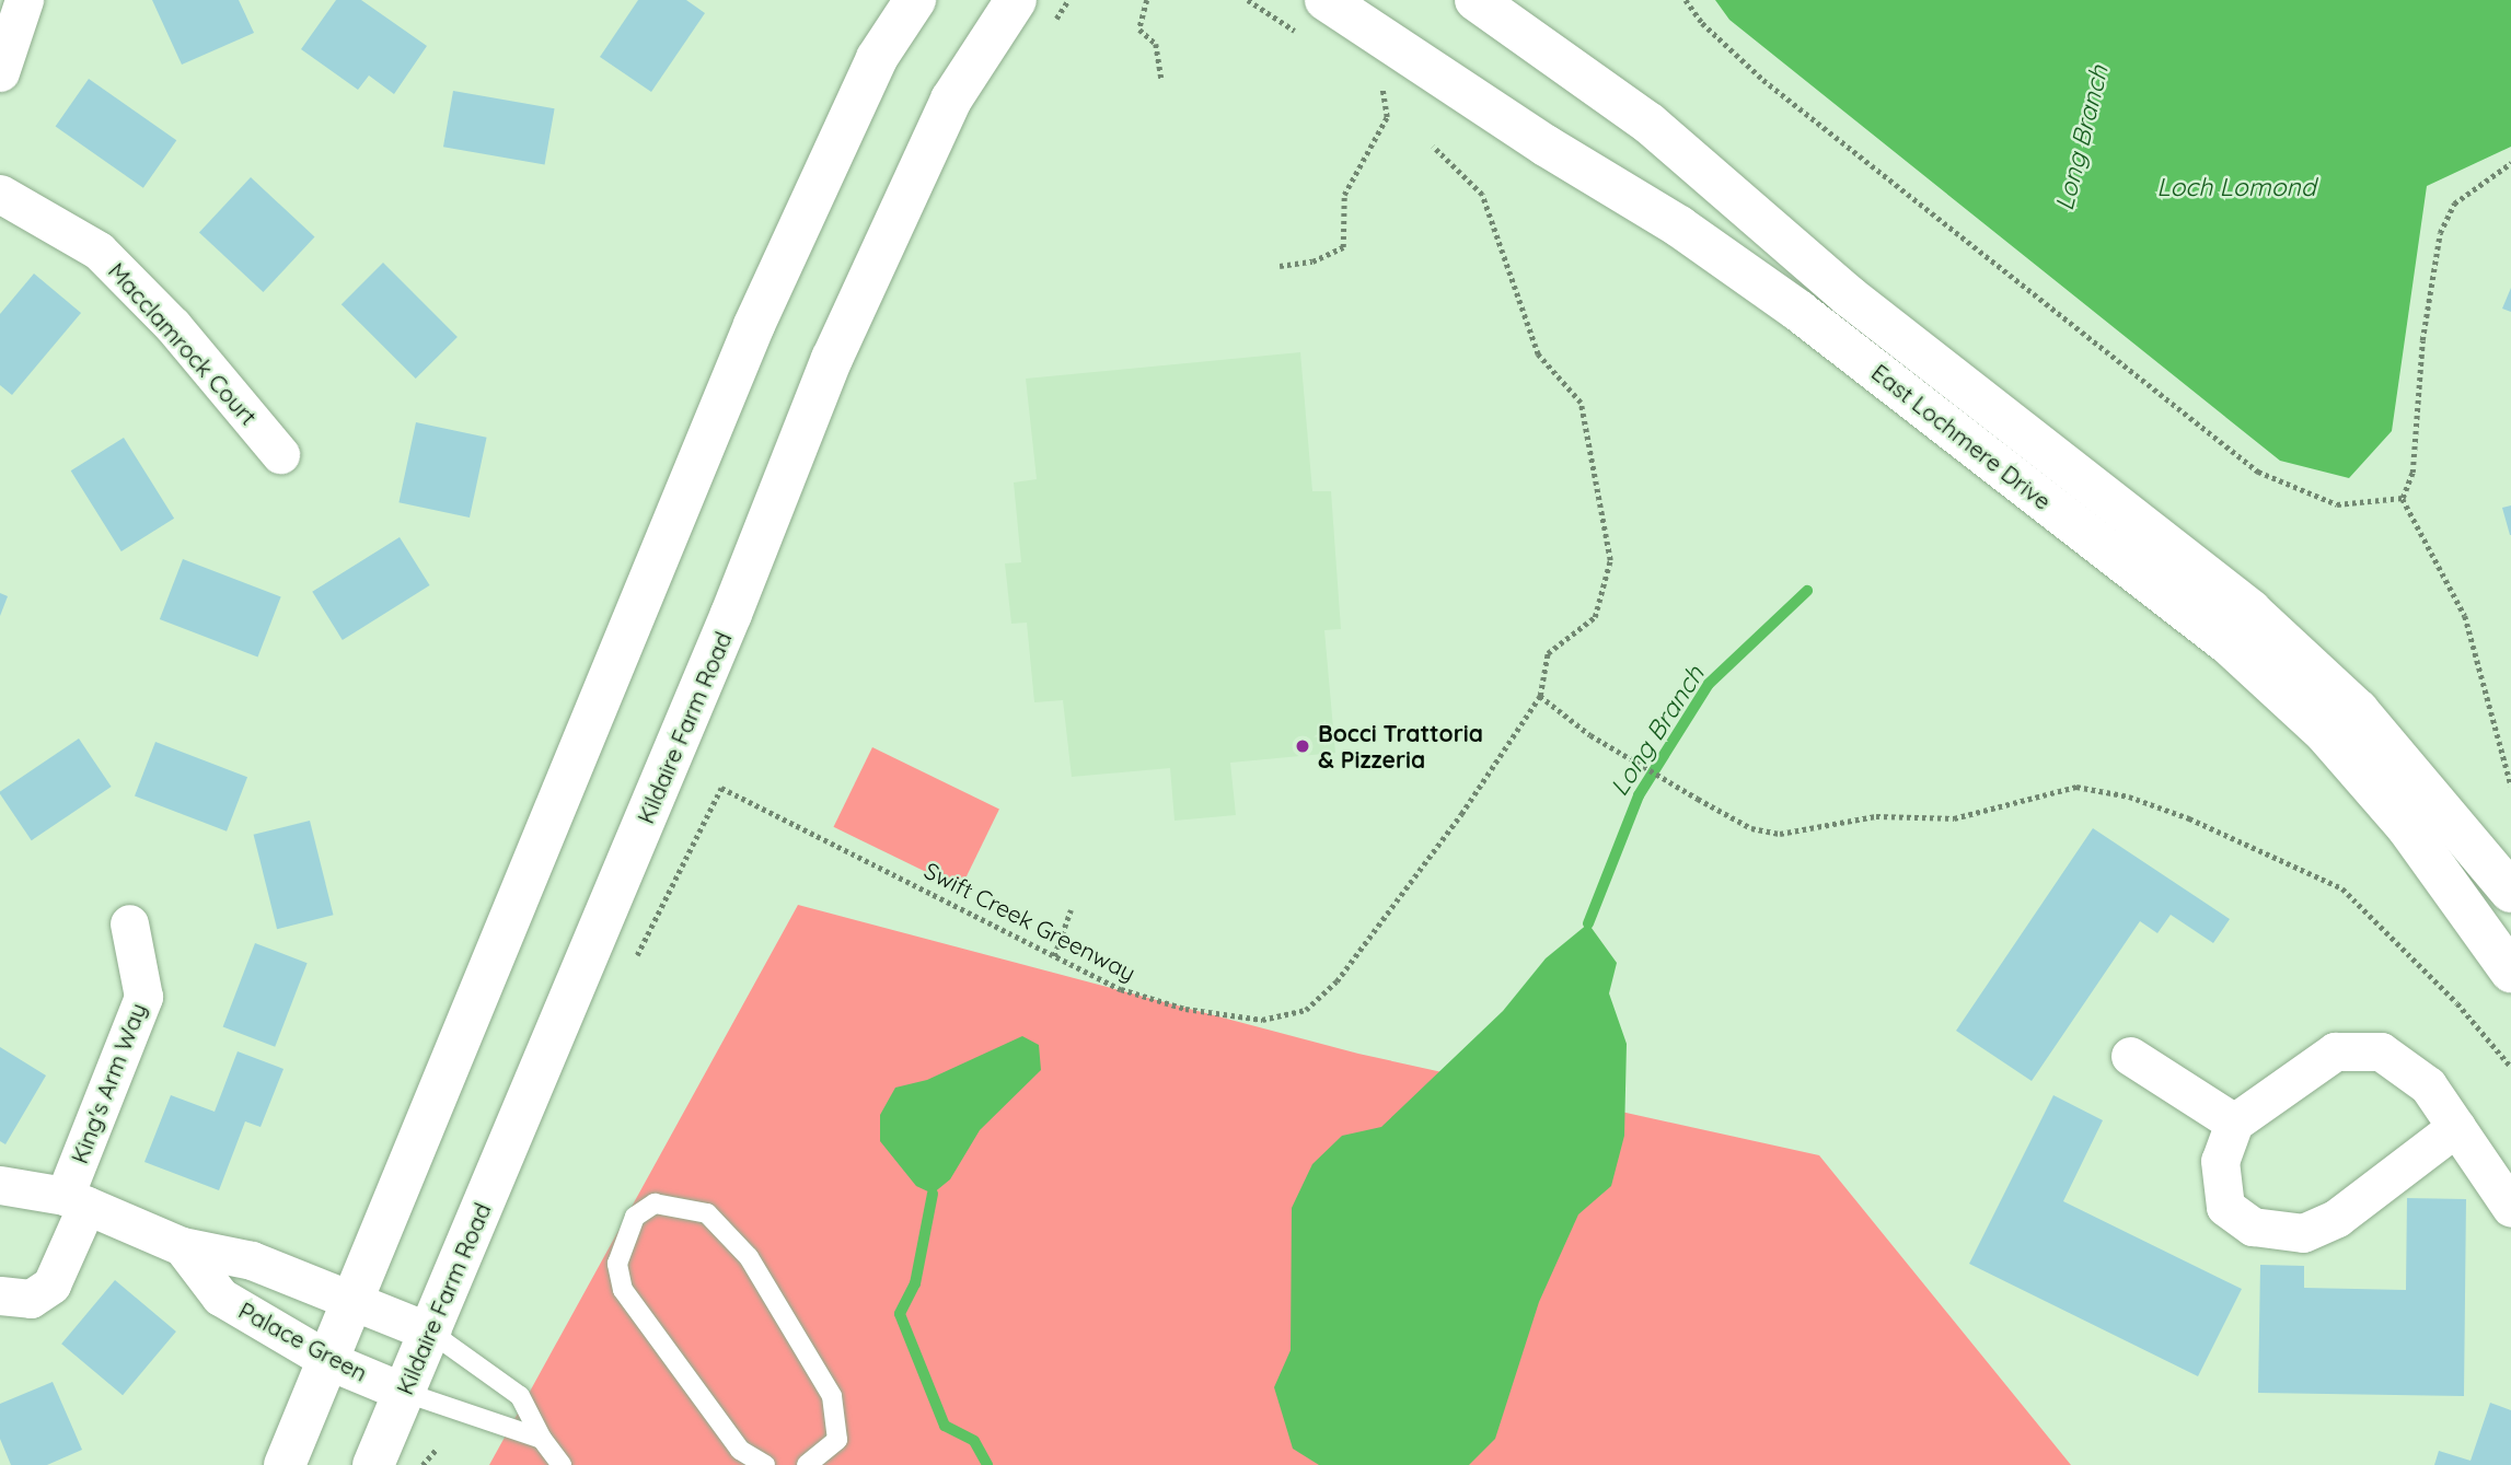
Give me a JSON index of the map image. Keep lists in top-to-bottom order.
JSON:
{
  "streets": {
    "main road": ["East Lochmere Drive", "Kildaire Farm Road"],
    "street": ["Macclamrock Court", "King's Arm Way", "Palace Green"],
    "path": ["Swift Creek Greenway"]
  },
  "crossings": [
    ["Kildaire Farm Road", "Palace Green"],
    ["King's Arm Way", "Palace Green"]
  ],
  "water": ["Long Branch", "Loch Lomond"],
  "places": ["Bocci Trattoria & Pizzeria"]
}
